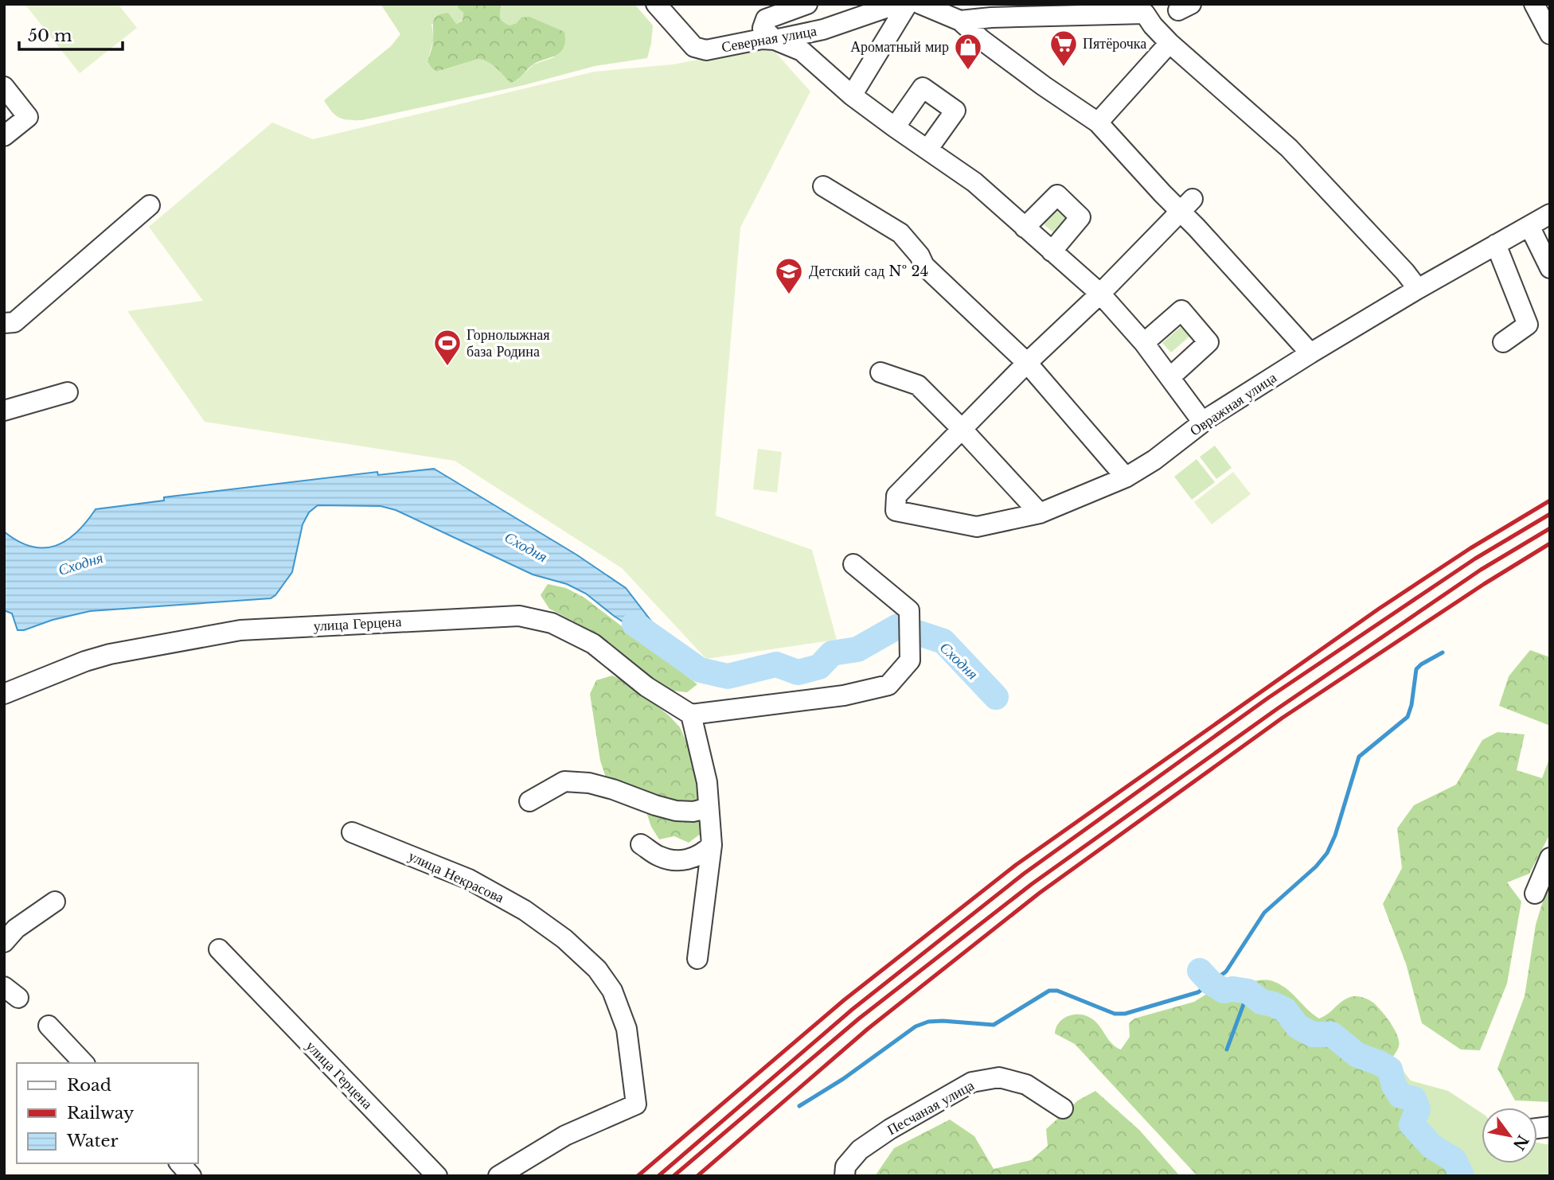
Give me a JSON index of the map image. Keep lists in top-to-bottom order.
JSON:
{
  "streets": {
    "street": [
      "Северная улица",
      "Овражная улица",
      "улица Герцена",
      "улица Некрасова",
      "Песчаная улица"
    ]
  },
  "water": ["Сходня"],
  "places": {
    "supermarket": ["Пятёрочка"],
    "shop": ["Ароматный мир"],
    "school or university": ["Детский сад № 24"],
    "sports": ["Горнолыжная база Родина"]
  },
  "legend": ["Road", "Railway", "Water"],
  "scale_bar": "50 m",
  "north": "bottom right"
}
